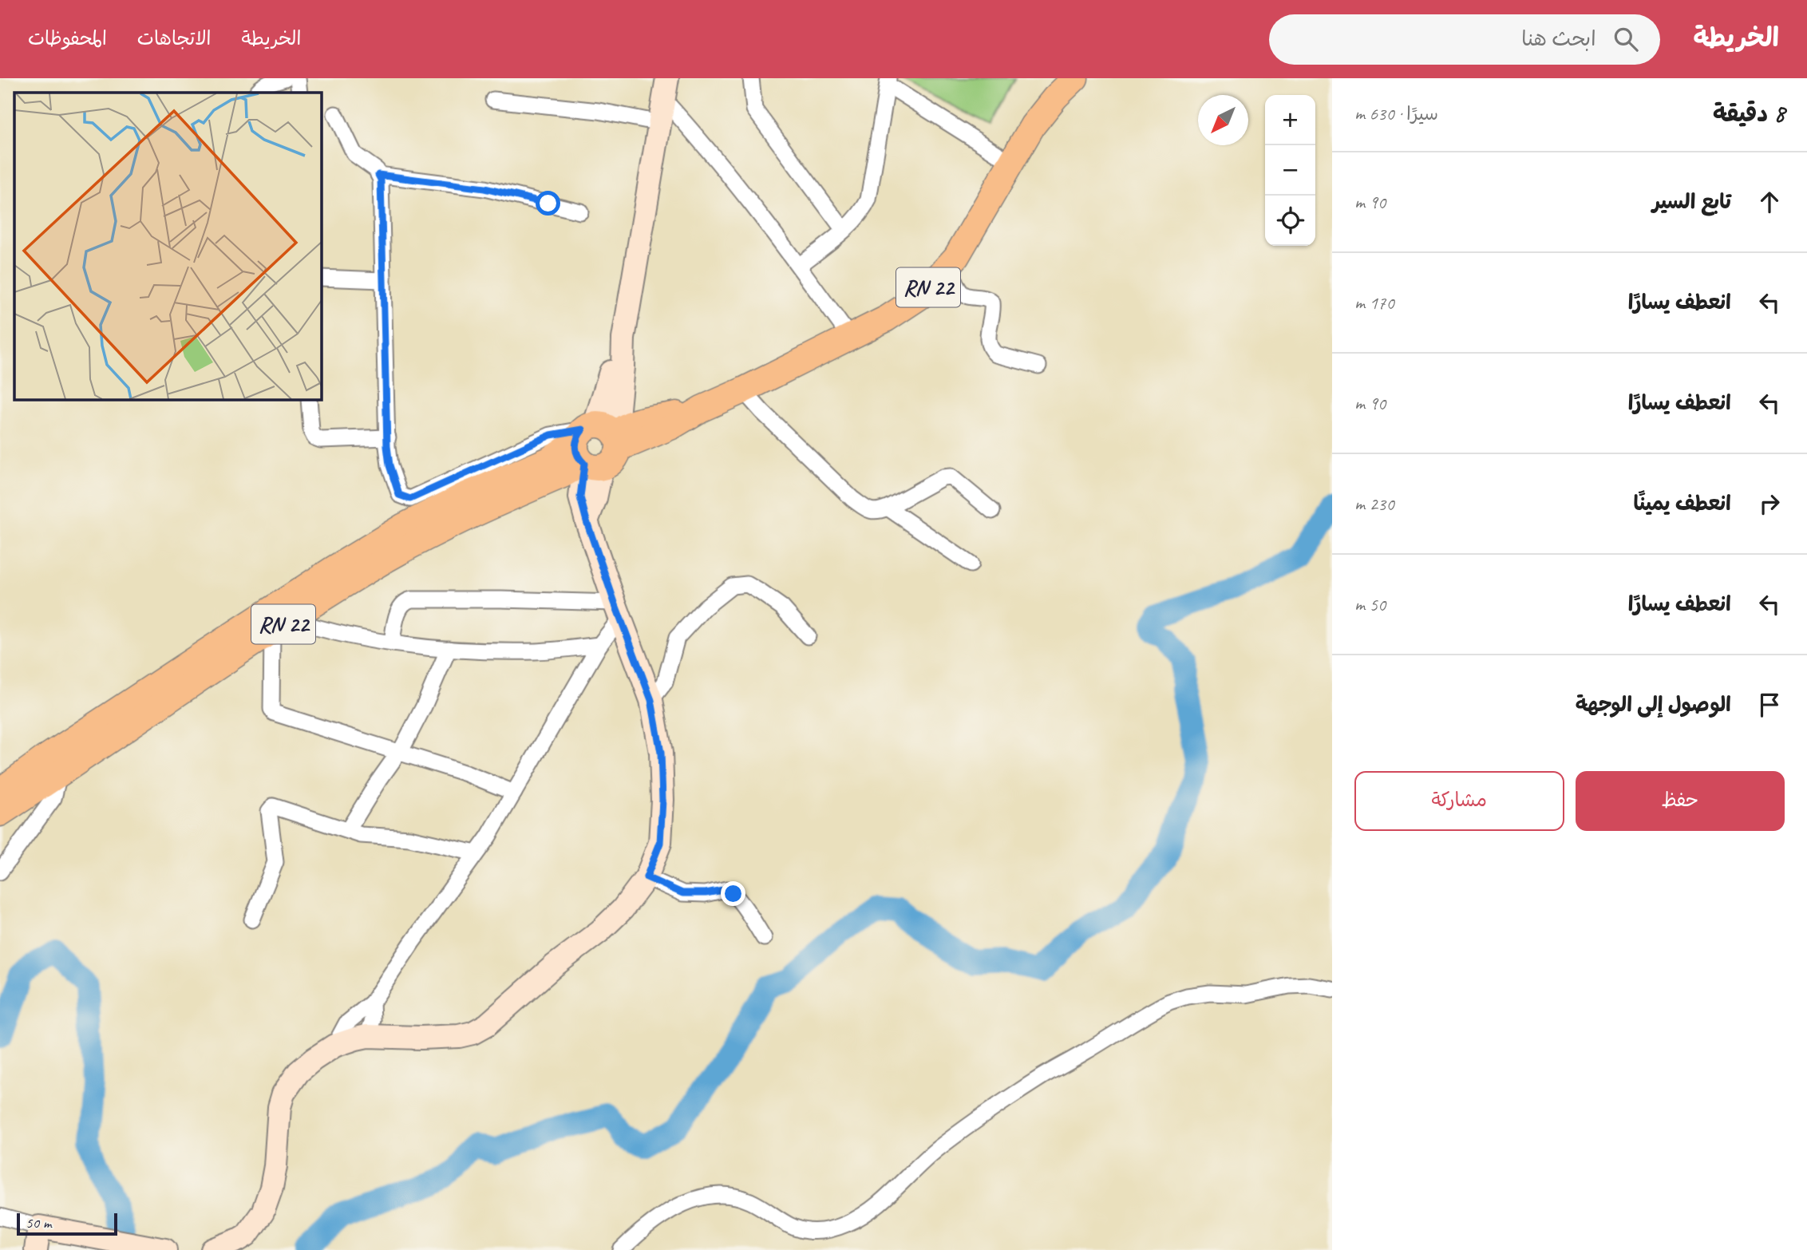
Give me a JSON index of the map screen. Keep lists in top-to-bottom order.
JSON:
{
  "streets": {
    "main road": ["RN 22"]
  },
  "scale_bar": "50 m",
  "north": "bottom left",
  "page": {
    "header": "الخريطة",
    "search": "ابحث هنا",
    "nav": ["الخريطة", "الاتجاهات", "المحفوظات"],
    "heading": ["8 دقيقة", "سيرًا · 630 m"],
    "map_buttons": ["+", "−"],
    "list": [
      ["تابع السير", "90 m"],
      ["انعطف يسارًا", "170 m"],
      ["انعطف يسارًا", "90 m"],
      ["انعطف يمينًا", "230 m"],
      ["انعطف يسارًا", "50 m"],
      "الوصول إلى الوجهة"
    ],
    "buttons": ["حفظ", "مشاركة"],
    "scale": "50 m"
  }
}
